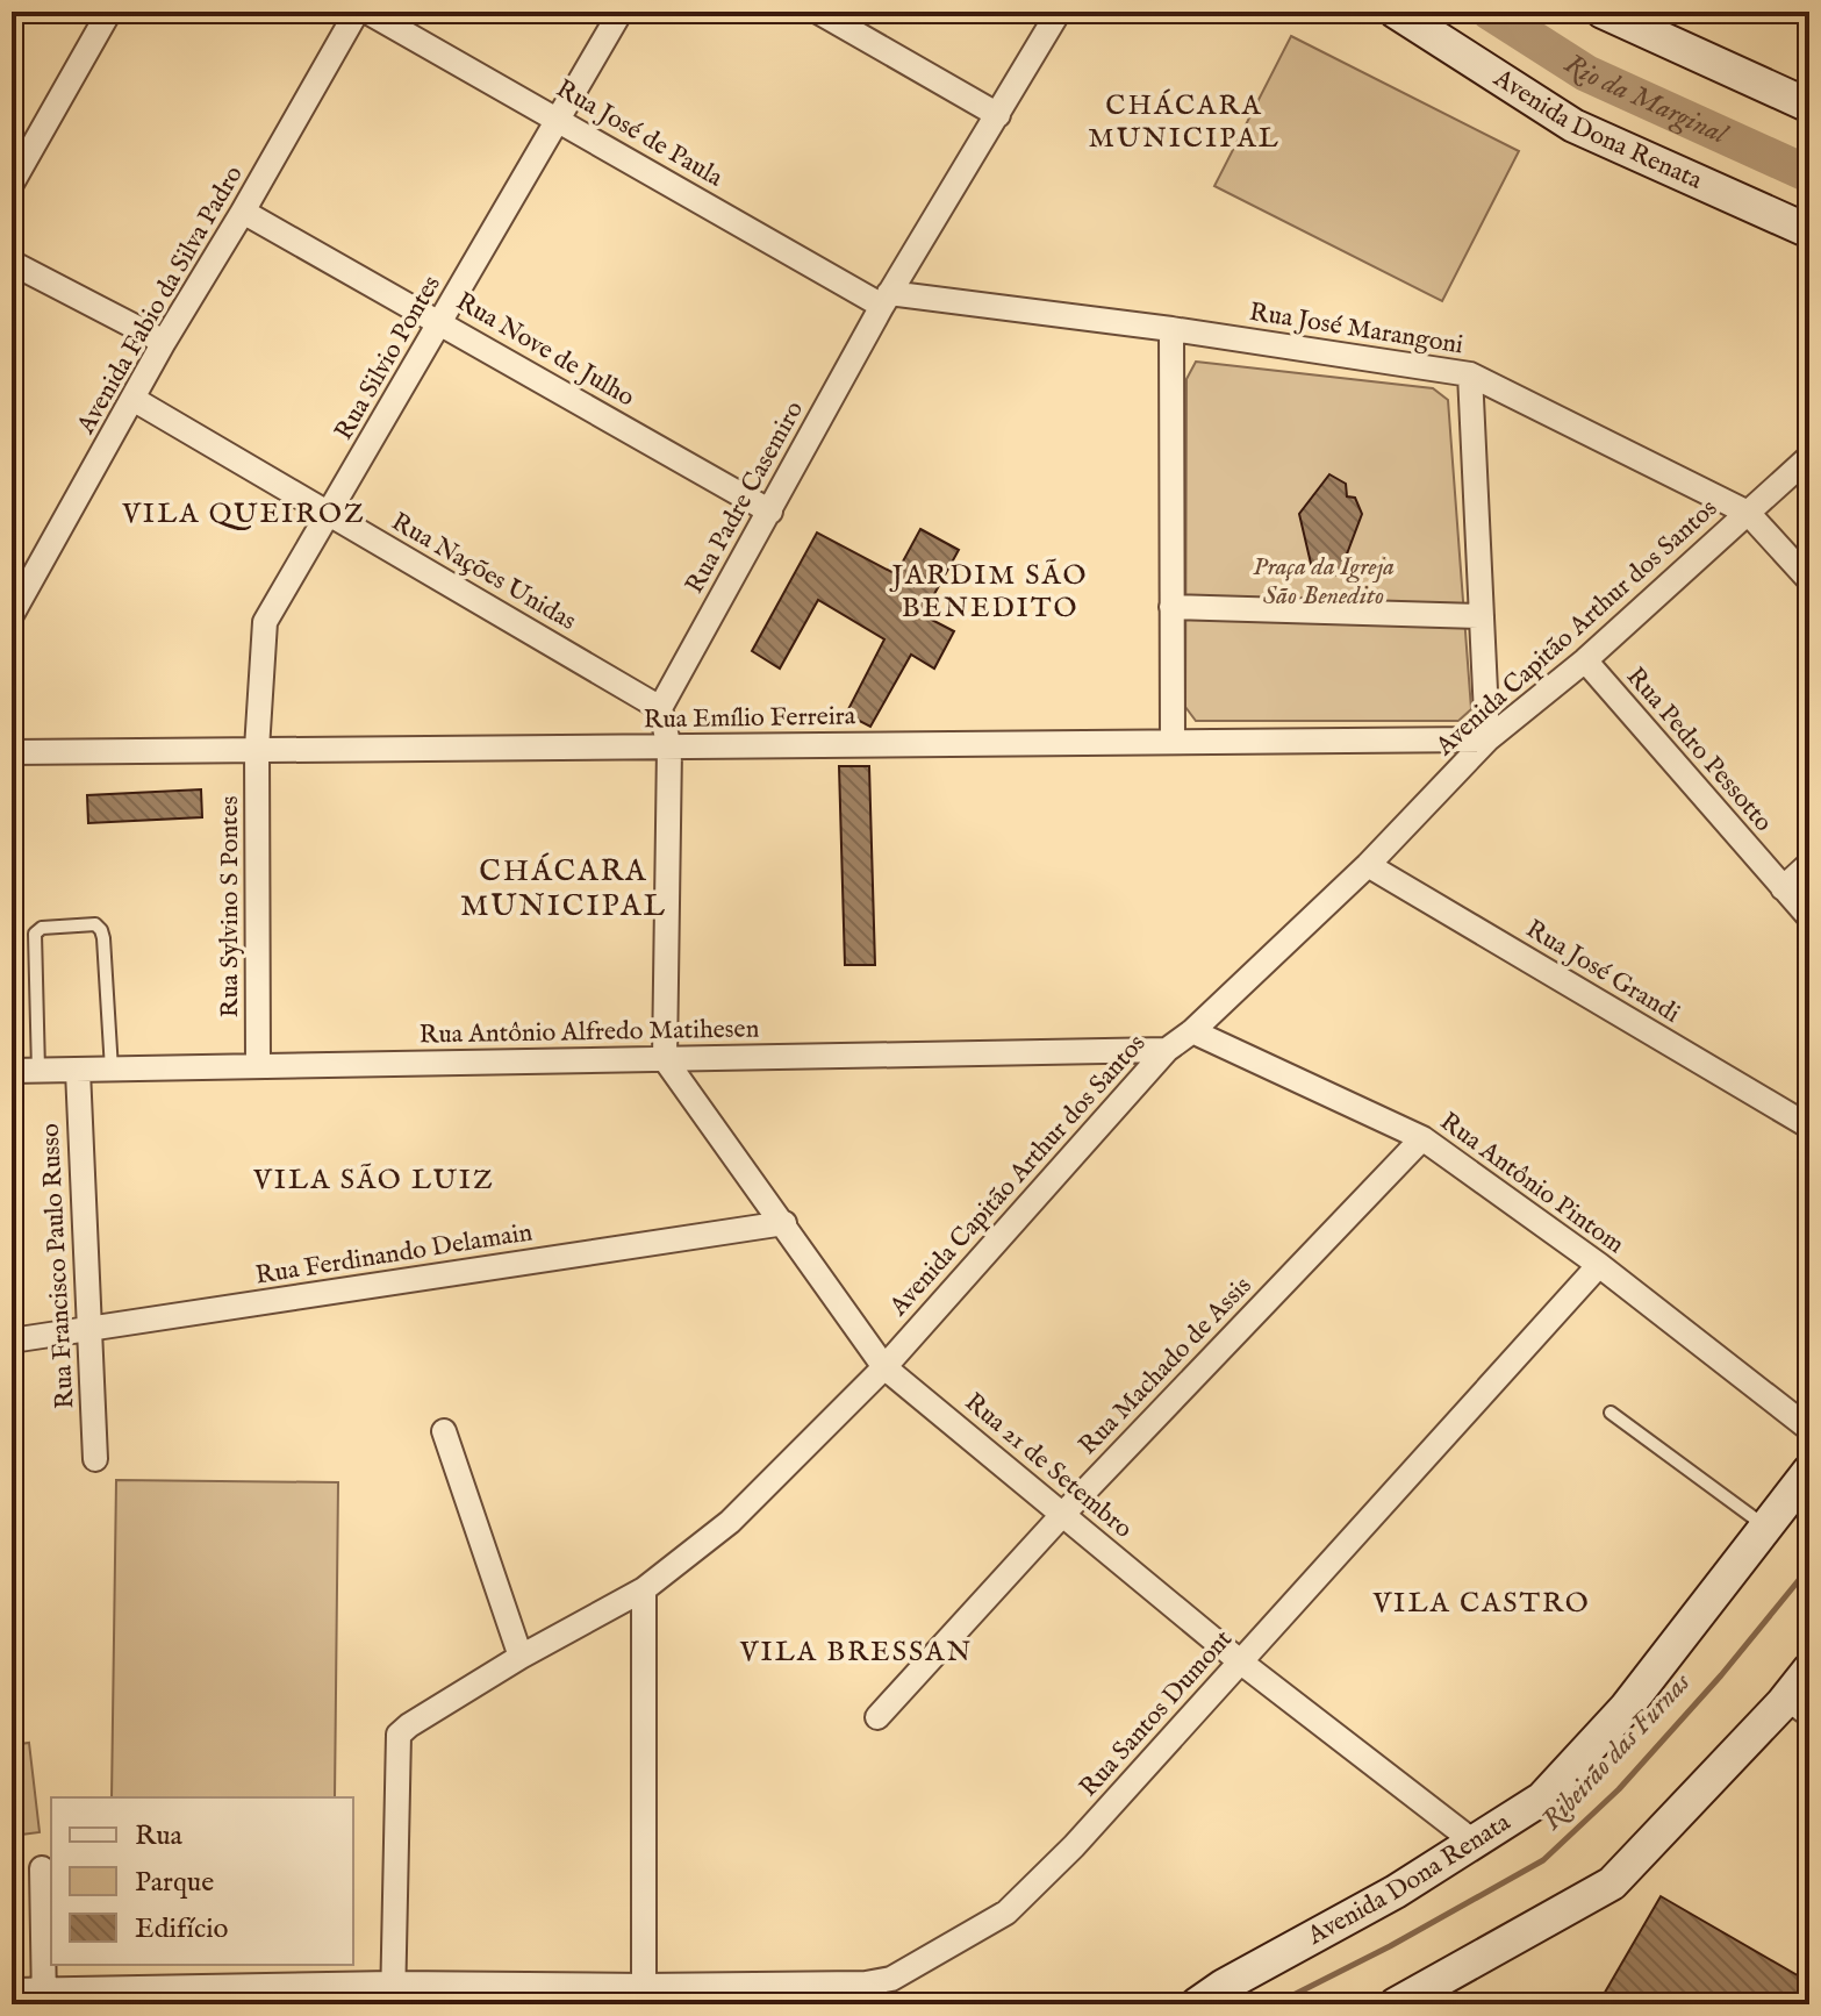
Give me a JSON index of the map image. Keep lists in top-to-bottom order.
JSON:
{
  "streets": {
    "main road": ["Avenida Dona Renata"],
    "street": [
      "Rua José de Paula",
      "Avenida Fabio da Silva Padro",
      "Rua José Marangoni",
      "Rua Nove de Julho",
      "Rua Silvio Pontes",
      "Rua Padre Casemiro",
      "Rua Nações Unidas",
      "Avenida Capitão Arthur dos Santos",
      "Rua Emílio Ferreira",
      "Rua Pedro Pessotto",
      "Rua Sylvino S Pontes",
      "Rua José Grandi",
      "Rua Antônio Alfredo Matihesen",
      "Rua Antônio Pintom",
      "Rua Ferdinando Delamain",
      "Rua Francisco Paulo Russo",
      "Rua Machado de Assis",
      "Rua 21 de Setembro",
      "Rua Santos Dumont"
    ]
  },
  "crossings": [
    ["Avenida Dona Renata", "Rua 21 de Setembro"],
    ["Rua José de Paula", "Rua José Marangoni"],
    ["Rua José de Paula", "Rua Silvio Pontes"],
    ["Rua José de Paula", "Rua Padre Casemiro"],
    ["Avenida Fabio da Silva Padro", "Rua Nove de Julho"],
    ["Avenida Fabio da Silva Padro", "Rua Nações Unidas"],
    ["Rua José Marangoni", "Rua Padre Casemiro"],
    ["Rua José Marangoni", "Avenida Capitão Arthur dos Santos"],
    ["Rua Nove de Julho", "Rua Silvio Pontes"],
    ["Rua Nove de Julho", "Rua Padre Casemiro"],
    ["Rua Silvio Pontes", "Rua Nações Unidas"],
    ["Rua Silvio Pontes", "Rua Emílio Ferreira"],
    ["Rua Silvio Pontes", "Rua Sylvino S Pontes"],
    ["Rua Padre Casemiro", "Rua Nações Unidas"],
    ["Avenida Capitão Arthur dos Santos", "Rua Emílio Ferreira"],
    ["Avenida Capitão Arthur dos Santos", "Rua Pedro Pessotto"],
    ["Avenida Capitão Arthur dos Santos", "Rua José Grandi"],
    ["Avenida Capitão Arthur dos Santos", "Rua Antônio Alfredo Matihesen"],
    ["Avenida Capitão Arthur dos Santos", "Rua Antônio Pintom"],
    ["Avenida Capitão Arthur dos Santos", "Rua 21 de Setembro"],
    ["Avenida Capitão Arthur dos Santos", "Rua Santos Dumont"],
    ["Rua Emílio Ferreira", "Rua Sylvino S Pontes"],
    ["Rua Sylvino S Pontes", "Rua Antônio Alfredo Matihesen"],
    ["Rua Antônio Alfredo Matihesen", "Rua Francisco Paulo Russo"],
    ["Rua Antônio Alfredo Matihesen", "Rua 21 de Setembro"],
    ["Rua Antônio Pintom", "Rua Machado de Assis"],
    ["Rua Antônio Pintom", "Rua Santos Dumont"],
    ["Rua Ferdinando Delamain", "Rua Francisco Paulo Russo"],
    ["Rua Ferdinando Delamain", "Rua 21 de Setembro"],
    ["Rua Machado de Assis", "Rua 21 de Setembro"],
    ["Rua 21 de Setembro", "Rua Santos Dumont"]
  ],
  "districts": [
    "CHÁCARA MUNICIPAL",
    "VILA QUEIROZ",
    "JARDIM SÃO BENEDITO",
    "CHÁCARA MUNICIPAL",
    "VILA SÃO LUIZ",
    "VILA CASTRO",
    "VILA BRESSAN"
  ],
  "water": ["Rio da Marginal", "Ribeirão das Furnas"],
  "parks": ["Praça da Igreja São Benedito"],
  "legend": ["Rua", "Parque", "Edifício"]
}
